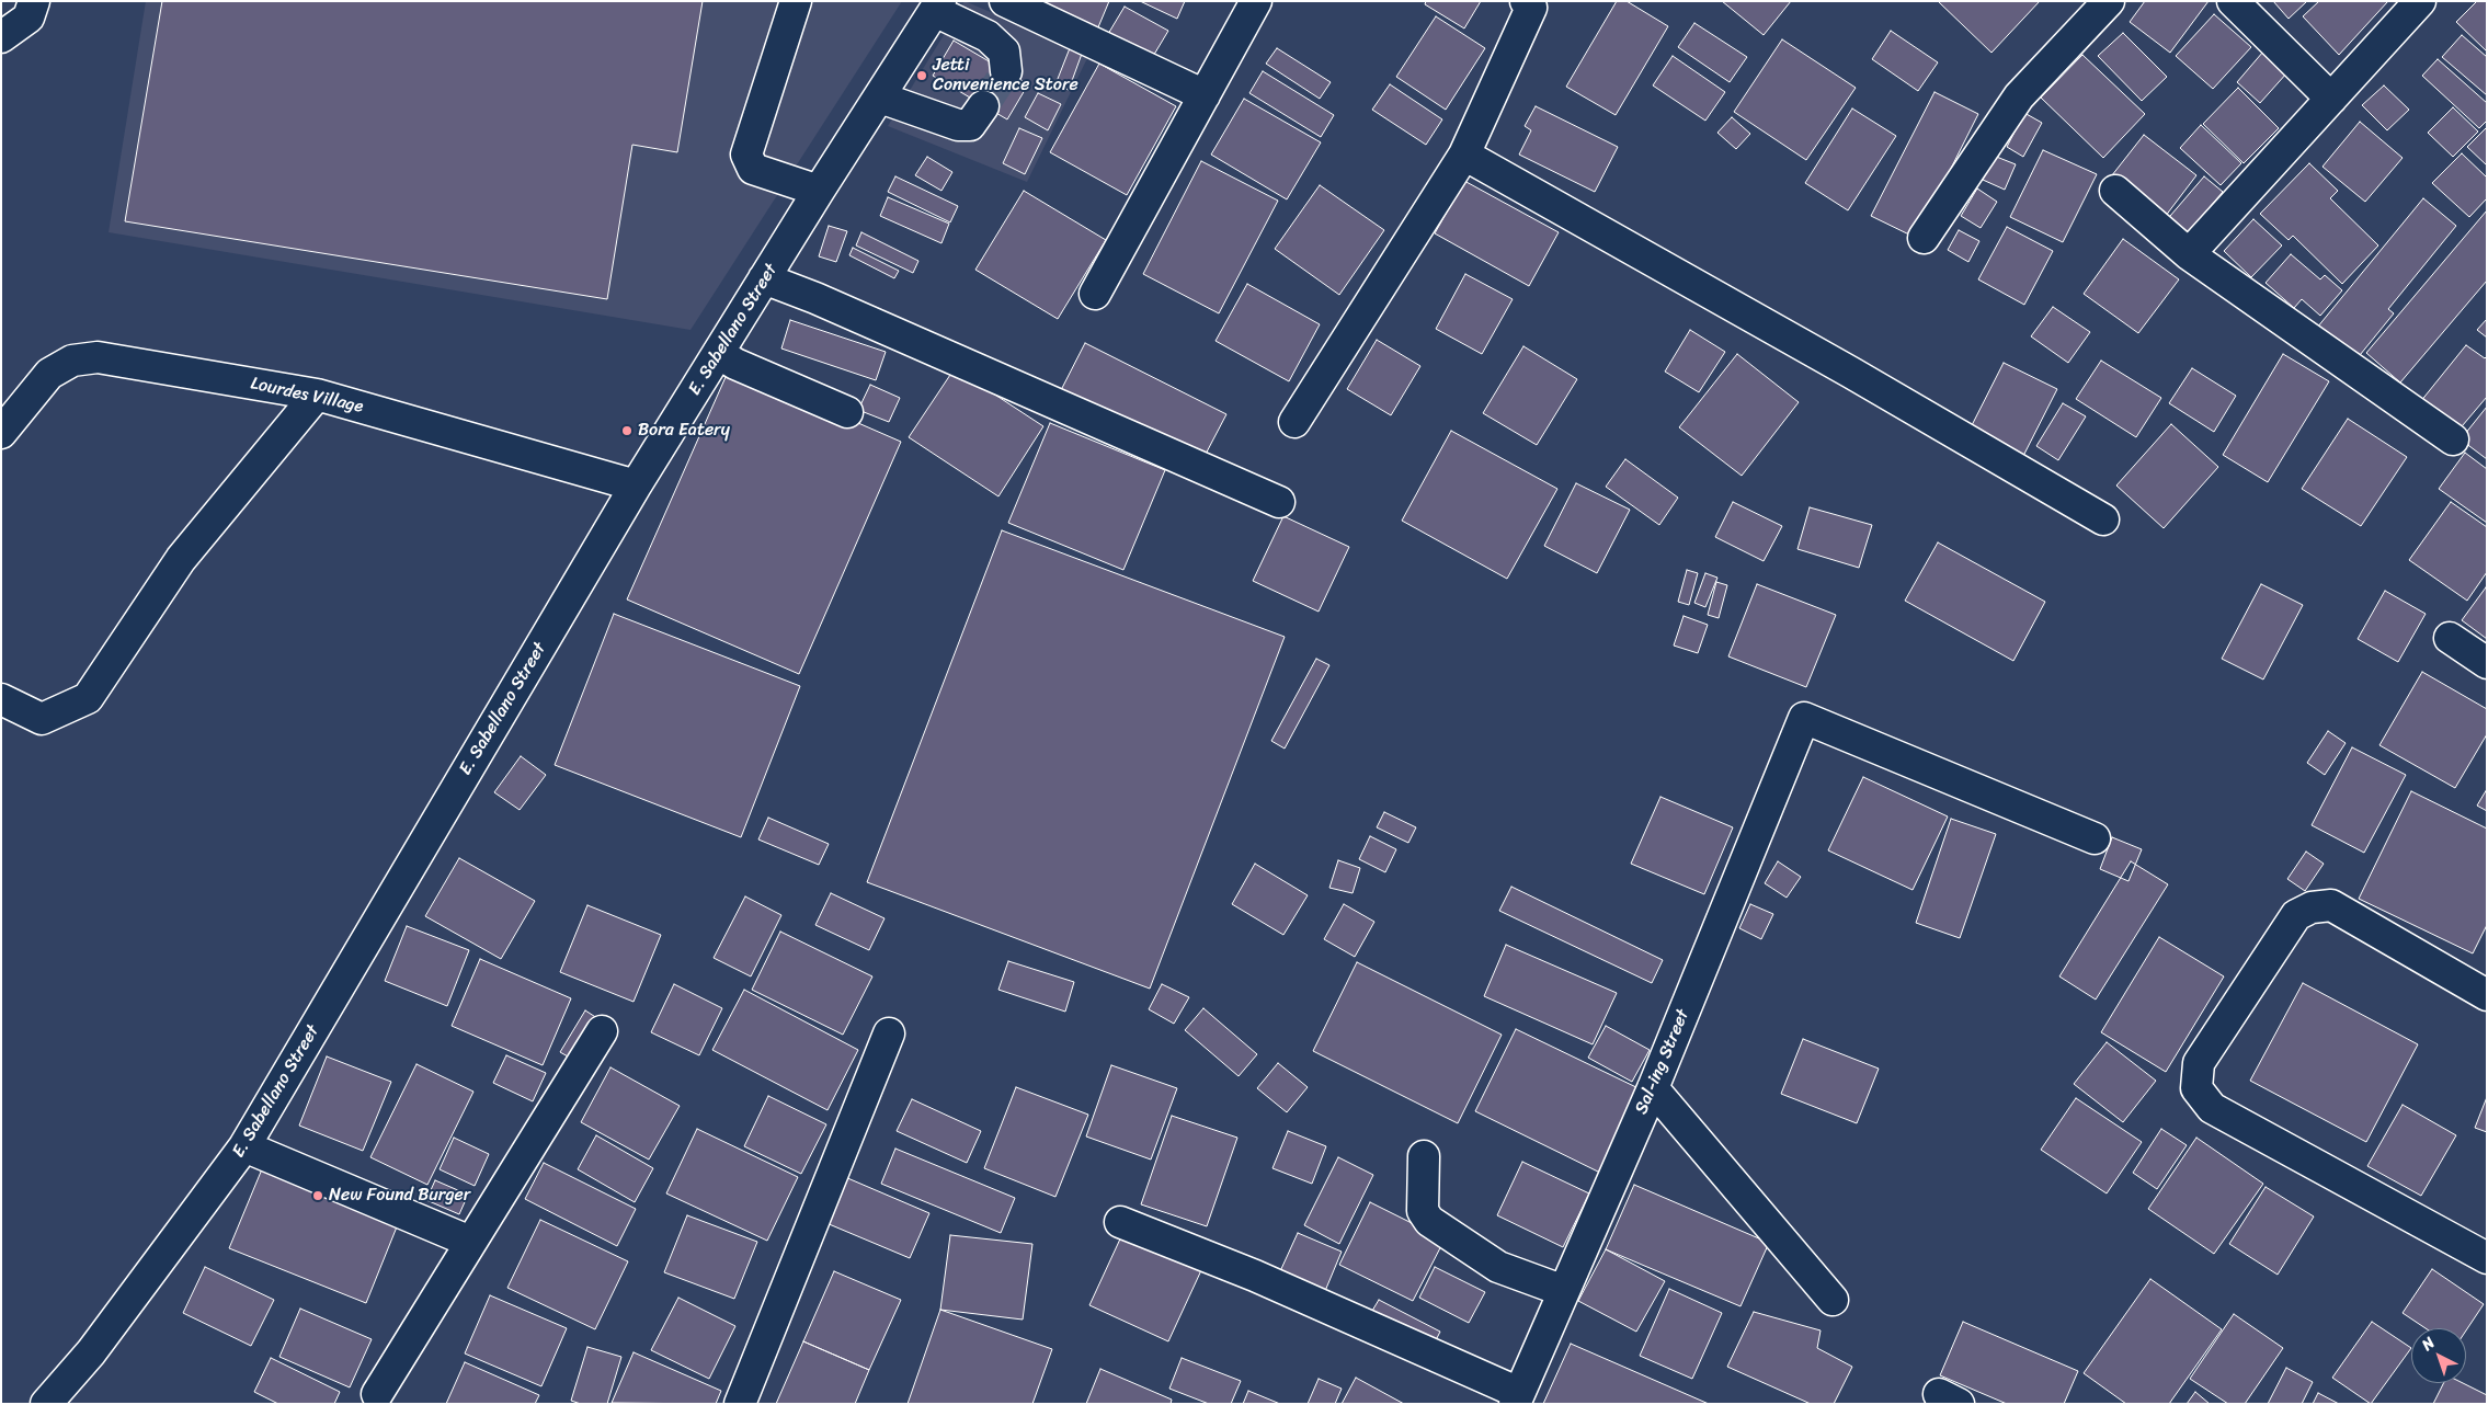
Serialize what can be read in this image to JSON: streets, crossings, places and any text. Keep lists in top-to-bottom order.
{
  "streets": {
    "street": ["E. Sabellano Street", "Lourdes Village", "Sal-ing Street"]
  },
  "crossings": [
    ["E. Sabellano Street", "Lourdes Village"]
  ],
  "places": ["Jetti Convenience Store", "Bora Eatery", "New Found Burger"],
  "north": "top left"
}
